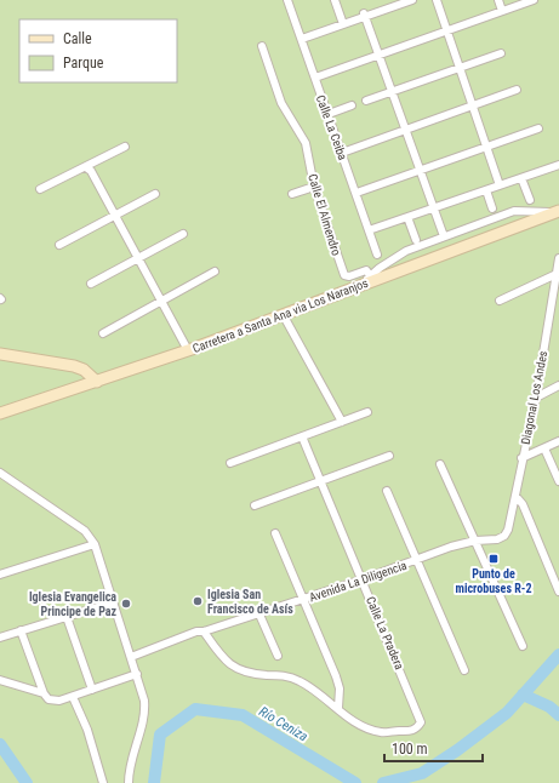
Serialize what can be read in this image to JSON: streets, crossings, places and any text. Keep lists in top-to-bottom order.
{
  "streets": {
    "main road": ["Carretera a Santa Ana via Los Naranjos"],
    "street": [
      "Calle La Ceiba",
      "Calle El Almendro",
      "Diagonal Los Andes",
      "Avenida La Diligencia",
      "Calle La Pradera"
    ]
  },
  "crossings": [
    ["Diagonal Los Andes", "Avenida La Diligencia"],
    ["Avenida La Diligencia", "Calle La Pradera"]
  ],
  "water": ["Río Ceniza"],
  "places": {
    "transit": ["Punto de microbuses R-2"],
    "other": ["Iglesia San Francisco de Asís", "Iglesia Evangelica Principe de Paz"]
  },
  "legend": ["Calle", "Parque"],
  "scale_bar": "100 m"
}
